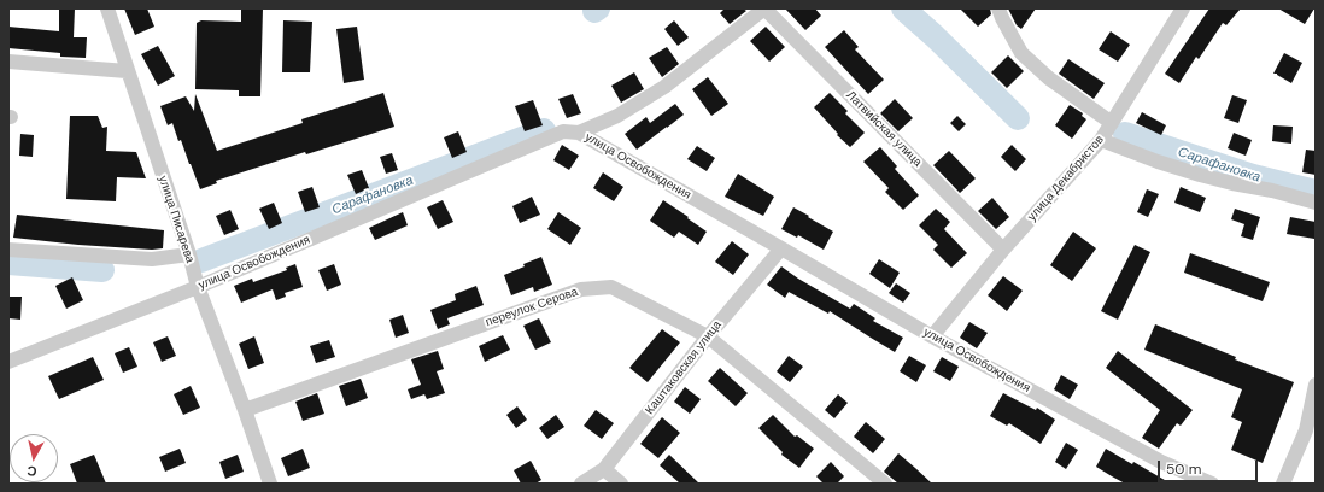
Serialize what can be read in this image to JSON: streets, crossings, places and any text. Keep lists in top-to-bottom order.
{
  "streets": {
    "street": [
      "Латвийская улица",
      "улица Освобождения",
      "улица Декабристов",
      "улица Писарева",
      "переулок Серова",
      "Каштаковская улица"
    ]
  },
  "crossings": [
    ["Латвийская улица", "улица Декабристов"],
    ["улица Освобождения", "улица Декабристов"],
    ["улица Освобождения", "улица Писарева"],
    ["улица Освобождения", "Каштаковская улица"],
    ["улица Писарева", "переулок Серова"],
    ["переулок Серова", "Каштаковская улица"]
  ],
  "water": ["Сарафановка"],
  "scale_bar": "50 m",
  "north": "bottom"
}
